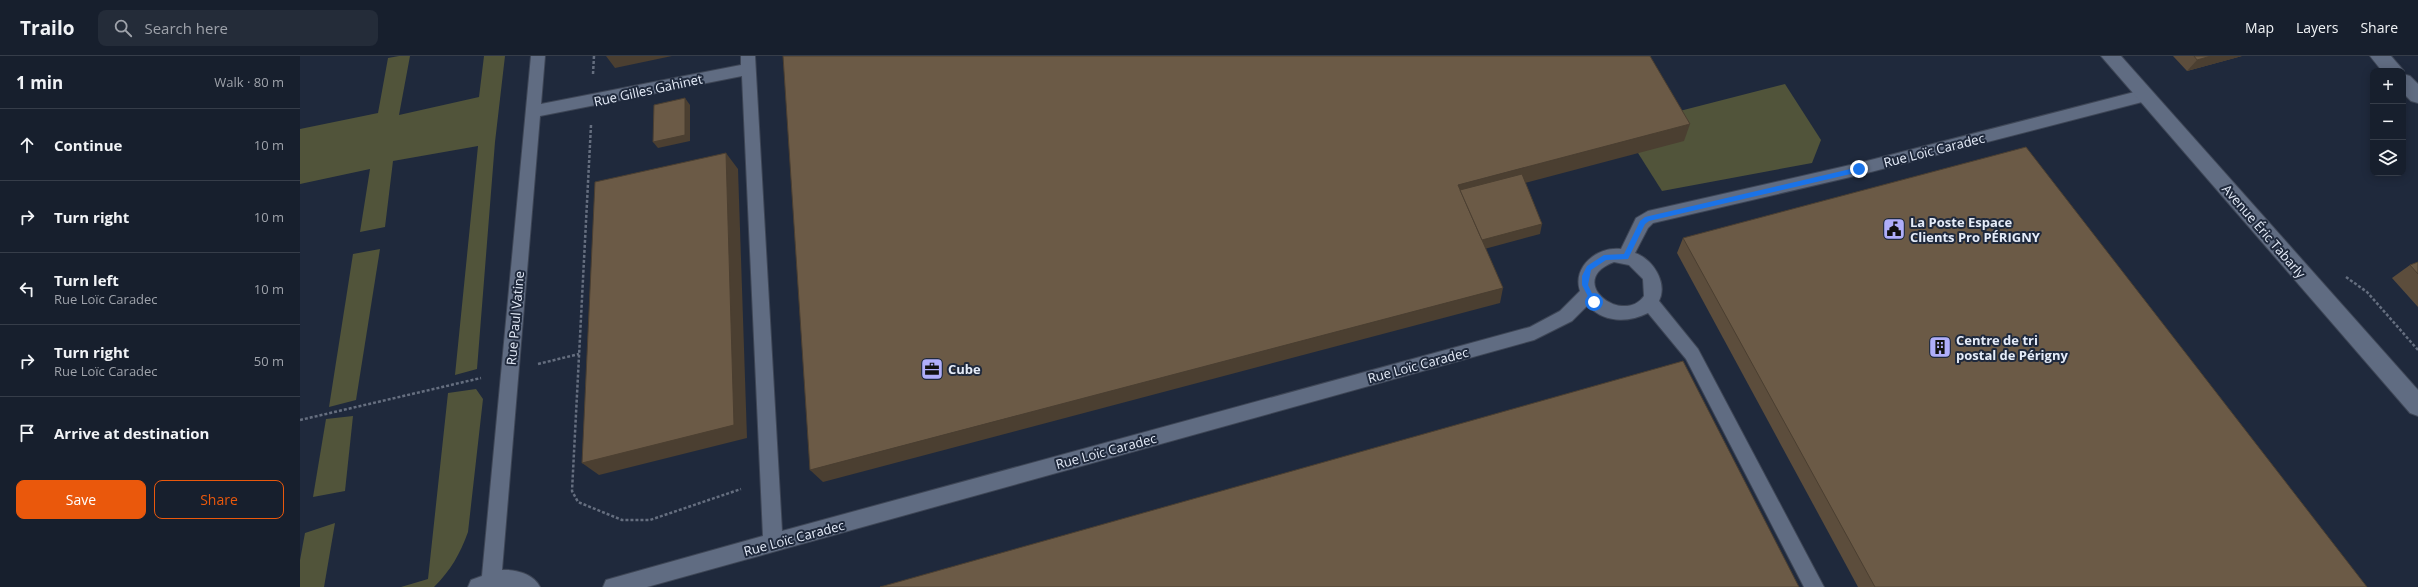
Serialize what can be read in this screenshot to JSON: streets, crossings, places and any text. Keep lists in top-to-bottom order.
{
  "streets": {
    "street": ["Avenue Éric Tabarly"],
    "lane": ["Rue Gilles Gahinet", "Rue Loïc Caradec", "Rue Paul Vatine"]
  },
  "crossings": [
    ["Rue Gilles Gahinet", "Rue Paul Vatine"],
    ["Rue Loïc Caradec", "Avenue Éric Tabarly"]
  ],
  "places": {
    "public building": ["La Poste Espace Clients Pro PÉRIGNY"],
    "building": ["Centre de tri postal de Périgny"],
    "office": ["Cube"]
  },
  "page": {
    "header": "Trailo",
    "search": "Search here",
    "nav": ["Map", "Layers", "Share"],
    "heading": ["1 min", "Walk · 80 m"],
    "map_buttons": ["+", "−"],
    "list": [
      ["Continue", "10 m"],
      ["Turn right", "10 m"],
      ["Turn left", "Rue Loïc Caradec", "10 m"],
      ["Turn right", "Rue Loïc Caradec", "50 m"],
      "Arrive at destination"
    ],
    "buttons": ["Save", "Share"]
  }
}
